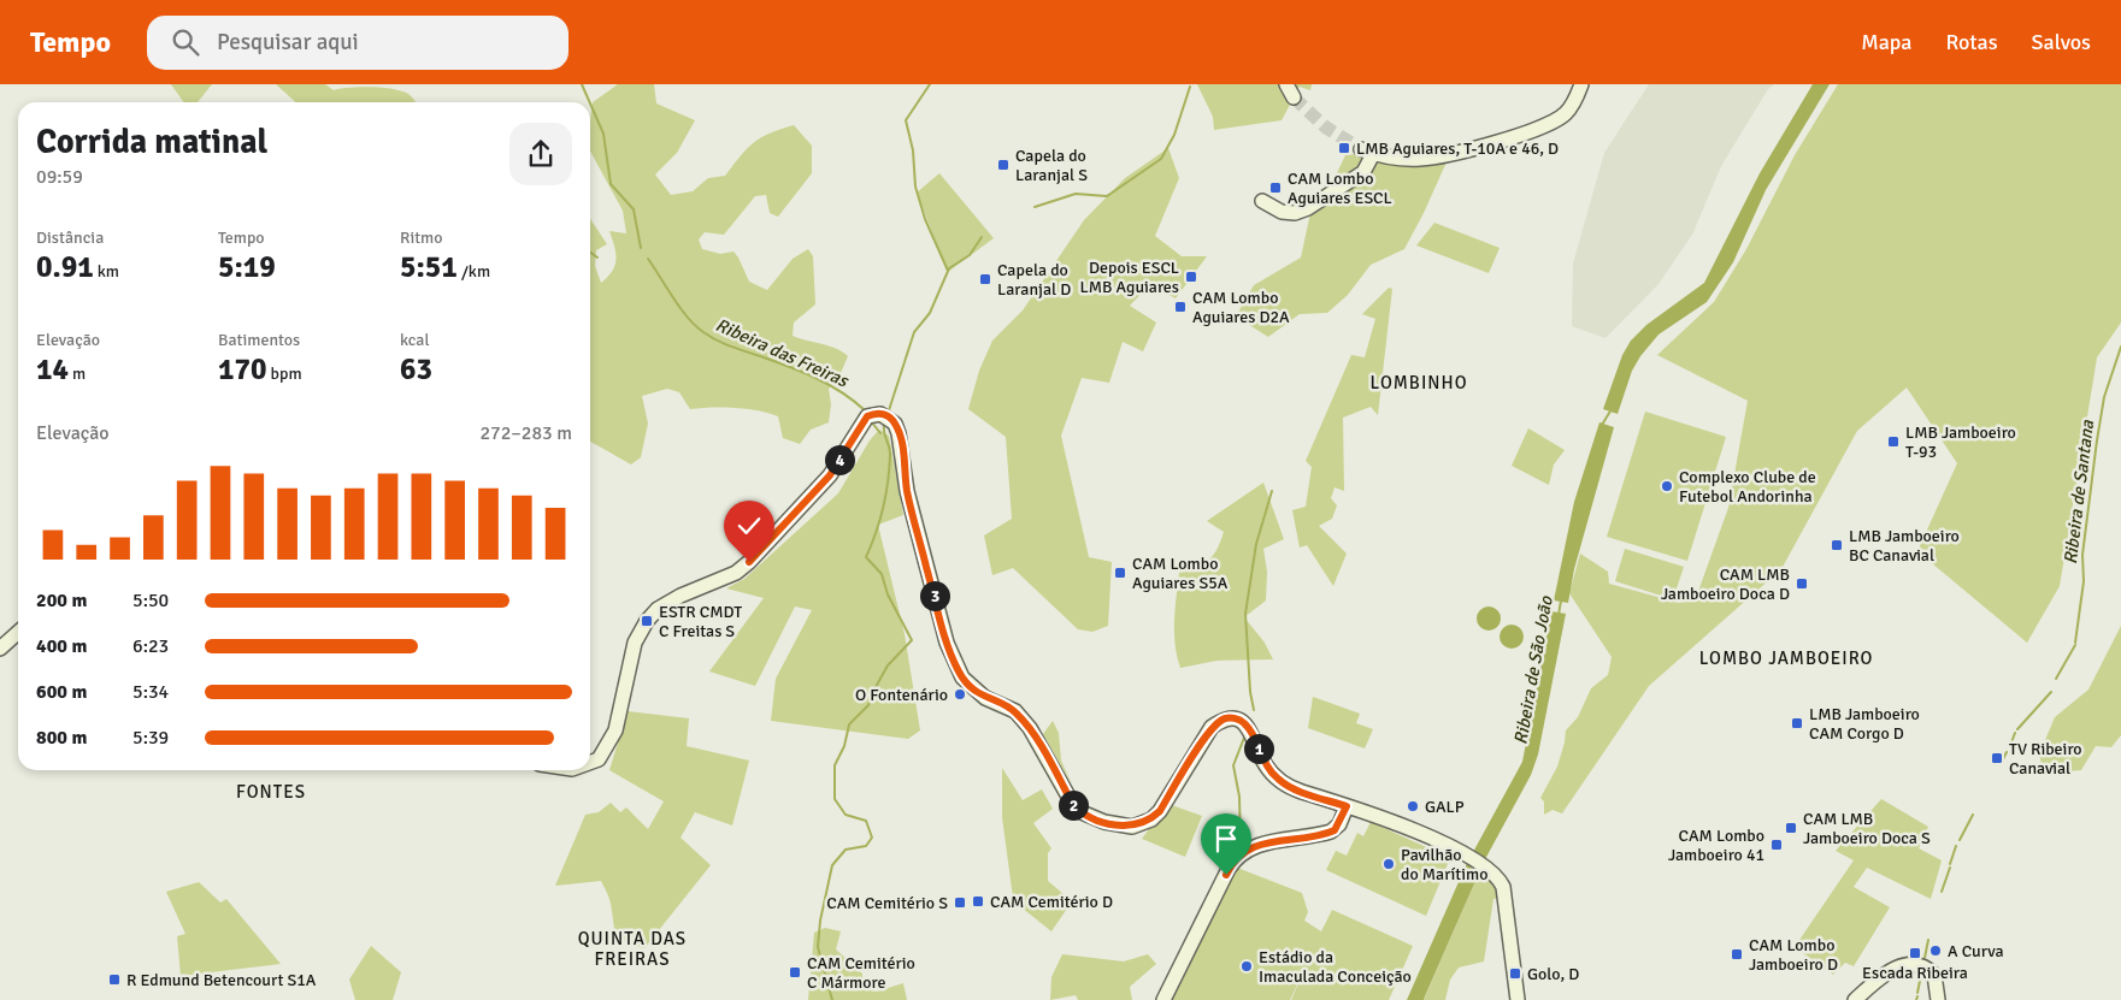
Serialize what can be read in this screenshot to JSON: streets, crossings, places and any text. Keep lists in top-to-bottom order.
{
  "districts": [
    "LOMBINHO",
    "LOMBO JAMBOEIRO",
    "FONTES",
    "QUINTA DAS FREIRAS"
  ],
  "water": ["Ribeira das Freiras", "Ribeira de Santana", "Ribeira de São João"],
  "places": {
    "transit": [
      "LMB Aguiares, T-10A e 46, D",
      "Capela do Laranjal S",
      "CAM Lombo Aguiares ESCL",
      "Depois ESCL LMB Aguiares",
      "Capela do Laranjal D",
      "CAM Lombo Aguiares D2A",
      "LMB Jamboeiro T-93",
      "LMB Jamboeiro BC Canavial",
      "CAM Lombo Aguiares S5A",
      "CAM LMB Jamboeiro Doca D",
      "ESTR CMDT C Freitas S",
      "LMB Jamboeiro CAM Corgo D",
      "TV Ribeiro Canavial",
      "CAM LMB Jamboeiro Doca S",
      "CAM Lombo Jamboeiro 41",
      "CAM Cemitério D",
      "CAM Cemitério S",
      "Escada Ribeira",
      "CAM Lombo Jamboeiro D",
      "CAM Cemitério C Mármore",
      "Golo, D",
      "R Edmund Betencourt S1A"
    ],
    "other": [
      "Complexo Clube de Futebol Andorinha",
      "O Fontenário",
      "GALP",
      "Pavilhão do Marítimo",
      "A Curva",
      "Estádio da Imaculada Conceição"
    ]
  },
  "page": {
    "header": "Tempo",
    "search": "Pesquisar aqui",
    "nav": ["Mapa", "Rotas", "Salvos"],
    "heading": ["Corrida matinal", "09:59"],
    "stats": [
      ["Distância", "0.91 km"],
      ["Tempo", "5:19"],
      ["Ritmo", "5:51 /km"],
      ["Elevação", "14 m"],
      ["Batimentos", "170 bpm"],
      ["kcal", "63"]
    ],
    "chart": ["Elevação", "272–283 m"],
    "pins": [
      "4",
      "3",
      "1",
      "2"
    ],
    "list": [
      {
        "name": "200 m",
        "note": "5:50"
      },
      {
        "name": "400 m",
        "note": "6:23"
      },
      {
        "name": "600 m",
        "note": "5:34"
      },
      {
        "name": "800 m",
        "note": "5:39"
      }
    ]
  }
}
